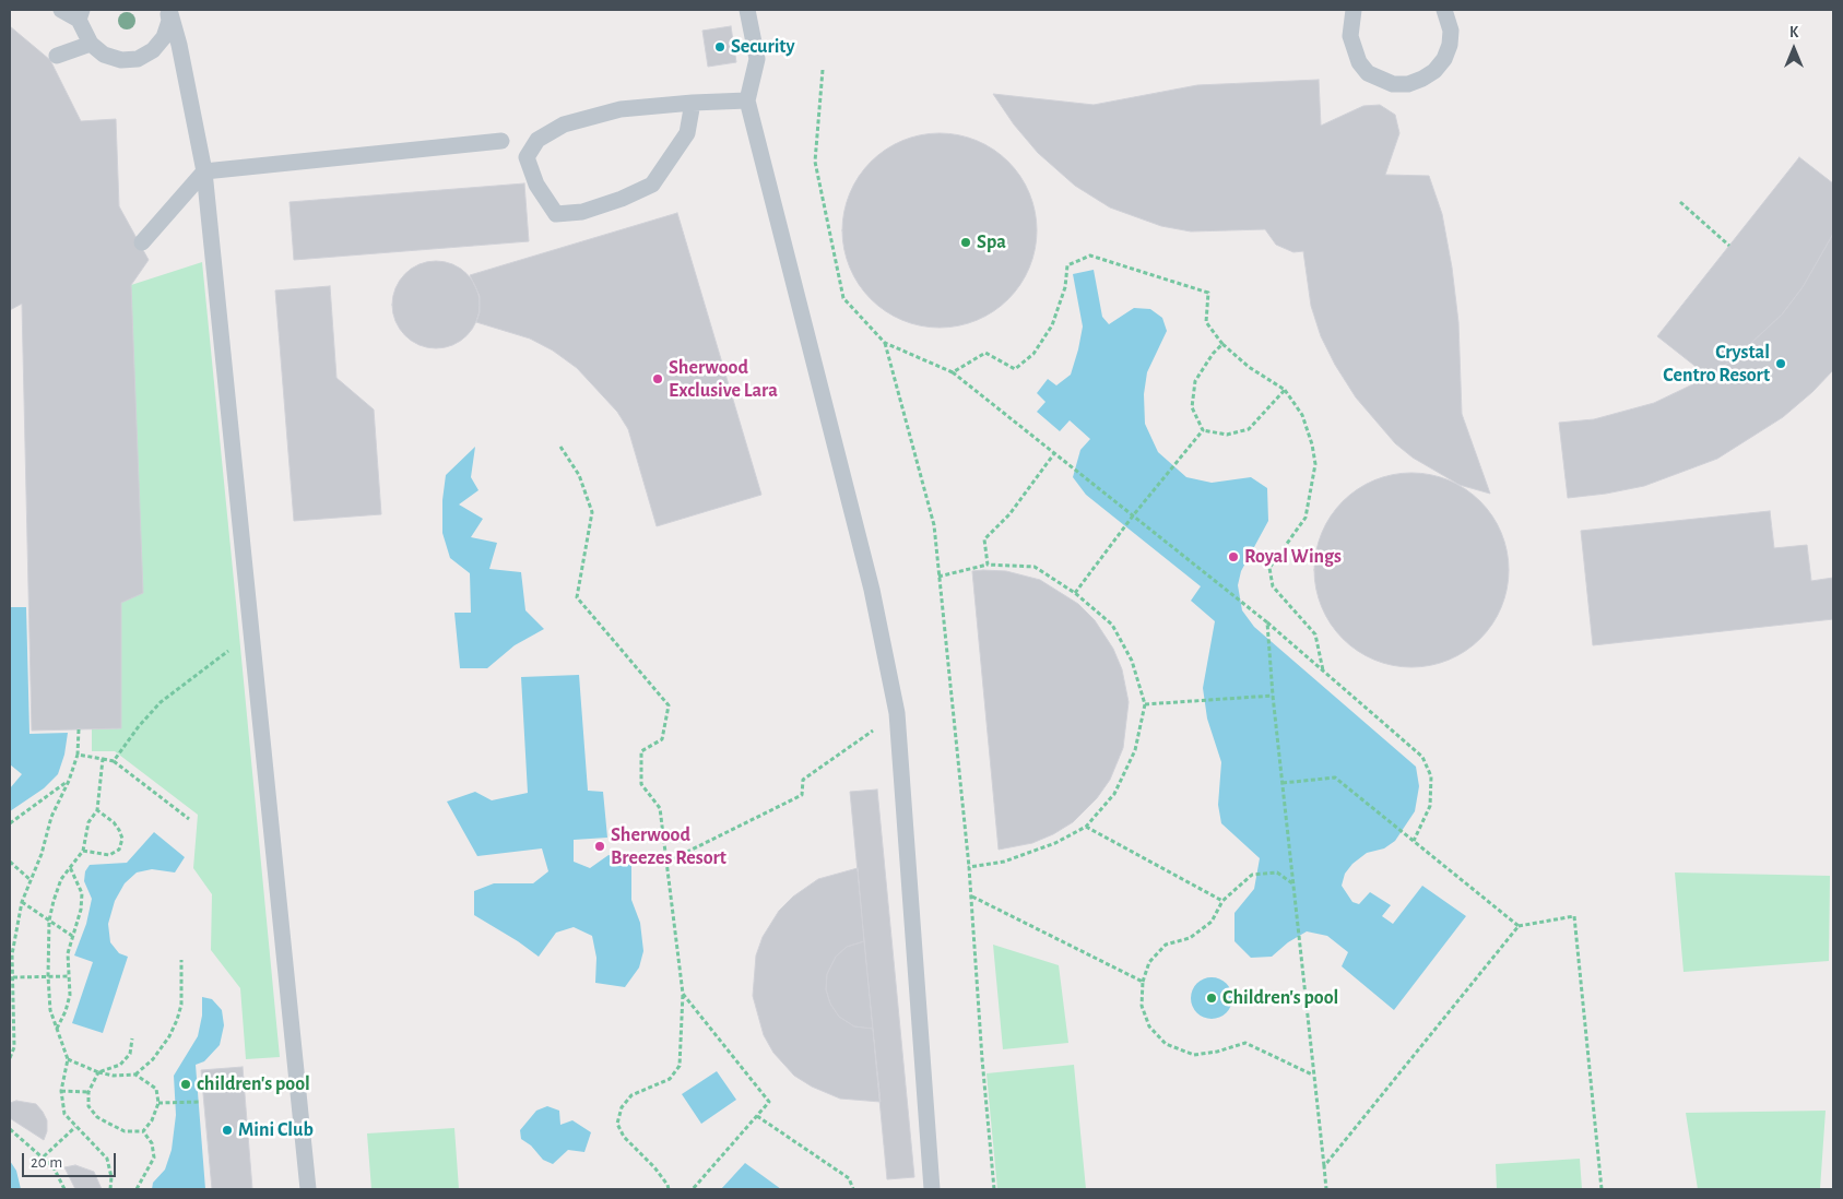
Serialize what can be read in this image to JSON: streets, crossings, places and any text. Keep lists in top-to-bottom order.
{
  "places": [
    "Security",
    "Spa",
    "Crystal Centro Resort",
    "Sherwood Exclusive Lara",
    "Royal Wings",
    "Sherwood Breezes Resort",
    "Children's pool",
    "children's pool",
    "Mini Club"
  ],
  "scale_bar": "20 m",
  "north": "top"
}
